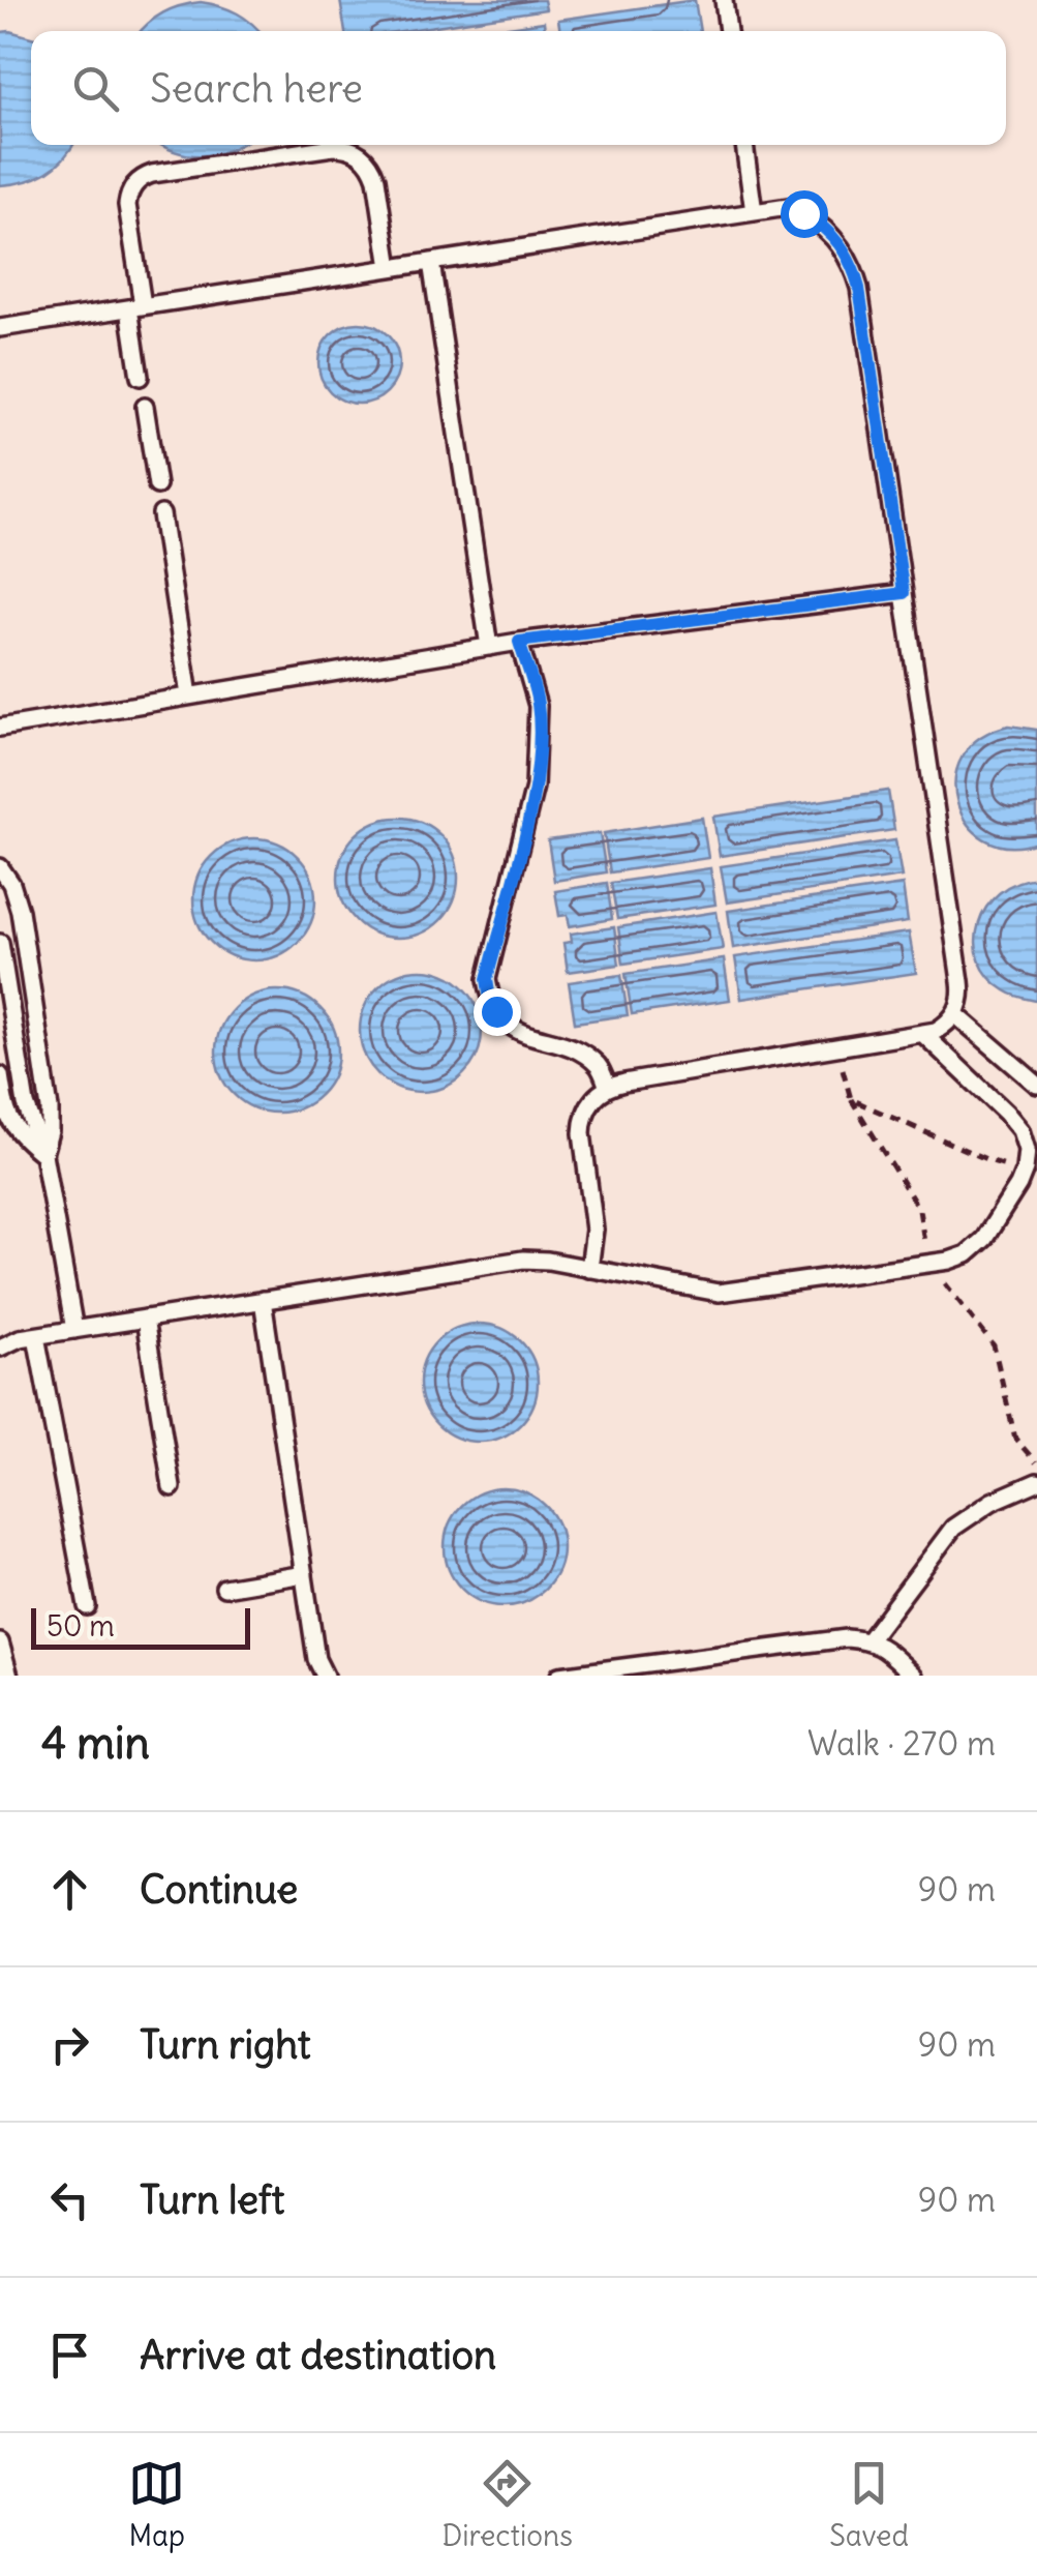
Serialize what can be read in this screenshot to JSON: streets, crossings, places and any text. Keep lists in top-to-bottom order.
{
  "scale_bar": "50 m",
  "page": {
    "search": "Search here",
    "scale": "50 m",
    "heading": ["4 min", "Walk · 270 m"],
    "list": [
      ["Continue", "90 m"],
      ["Turn right", "90 m"],
      ["Turn left", "90 m"],
      "Arrive at destination"
    ],
    "nav": ["Map", "Directions", "Saved"]
  }
}
